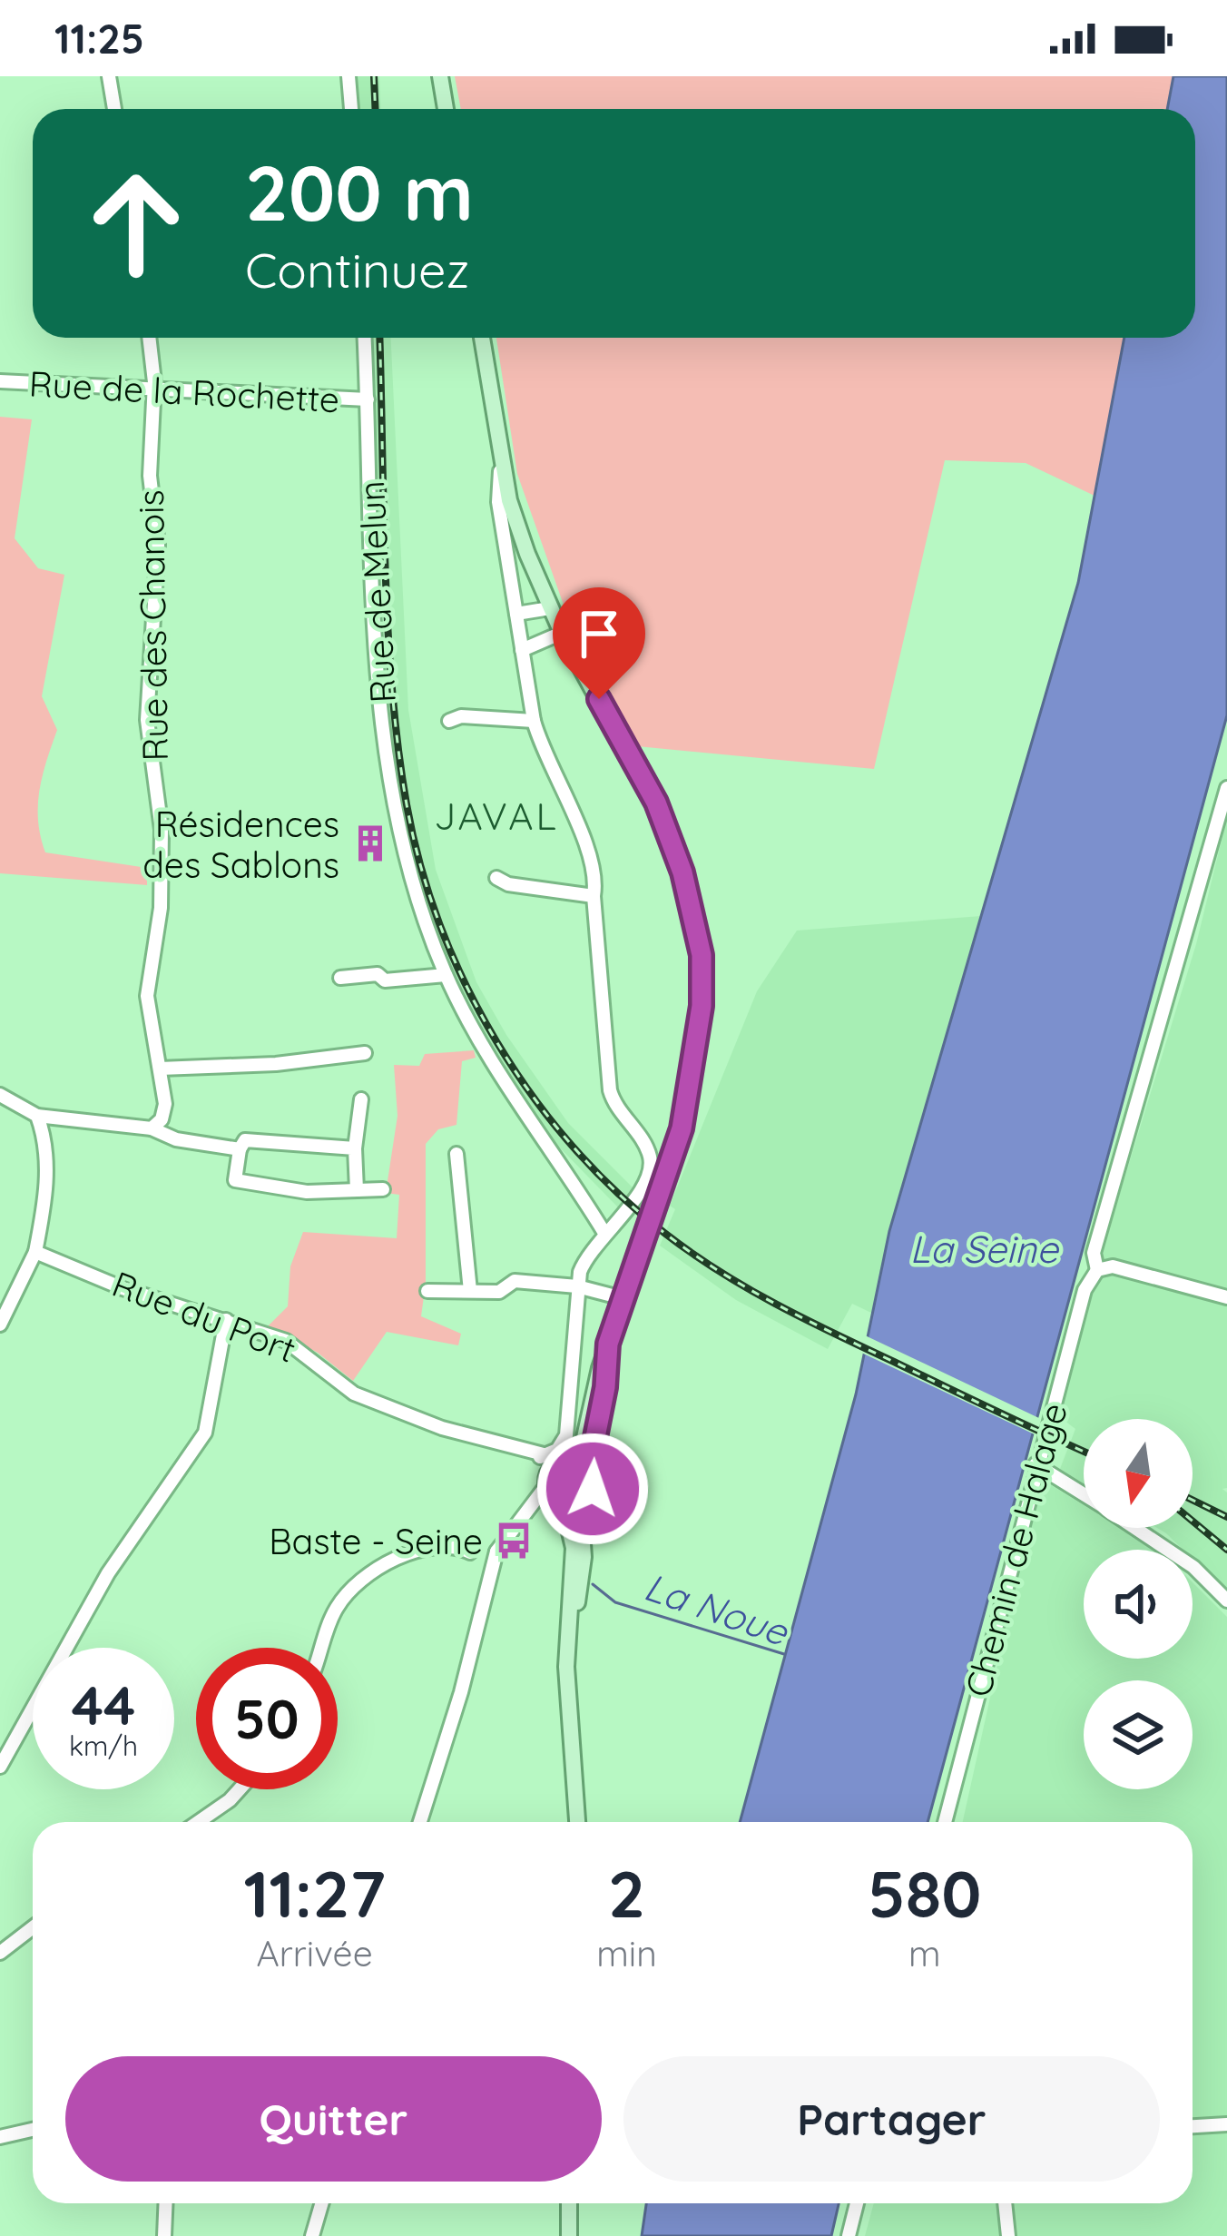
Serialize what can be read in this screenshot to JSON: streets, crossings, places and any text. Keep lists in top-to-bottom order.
{
  "streets": {
    "street": [
      "Rue de la Rochette",
      "Rue de Melun",
      "Rue des Chanois",
      "Rue du Port",
      "Chemin de Halage"
    ]
  },
  "crossings": [
    ["Rue de la Rochette", "Rue de Melun"],
    ["Rue de la Rochette", "Rue des Chanois"]
  ],
  "districts": ["JAVAL"],
  "water": ["La Seine", "La Noue"],
  "places": {
    "building": ["Résidences des Sablons"],
    "bus stop": ["Baste - Seine"]
  },
  "north": "bottom",
  "page": {
    "status": "11:25",
    "turn": ["200 m", "Continuez"],
    "speed": "44 km/h",
    "limit": "50",
    "eta": [
      "11:27",
      "Arrivée",
      "2",
      "min",
      "580",
      "m"
    ],
    "buttons": ["Quitter", "Partager"]
  }
}
